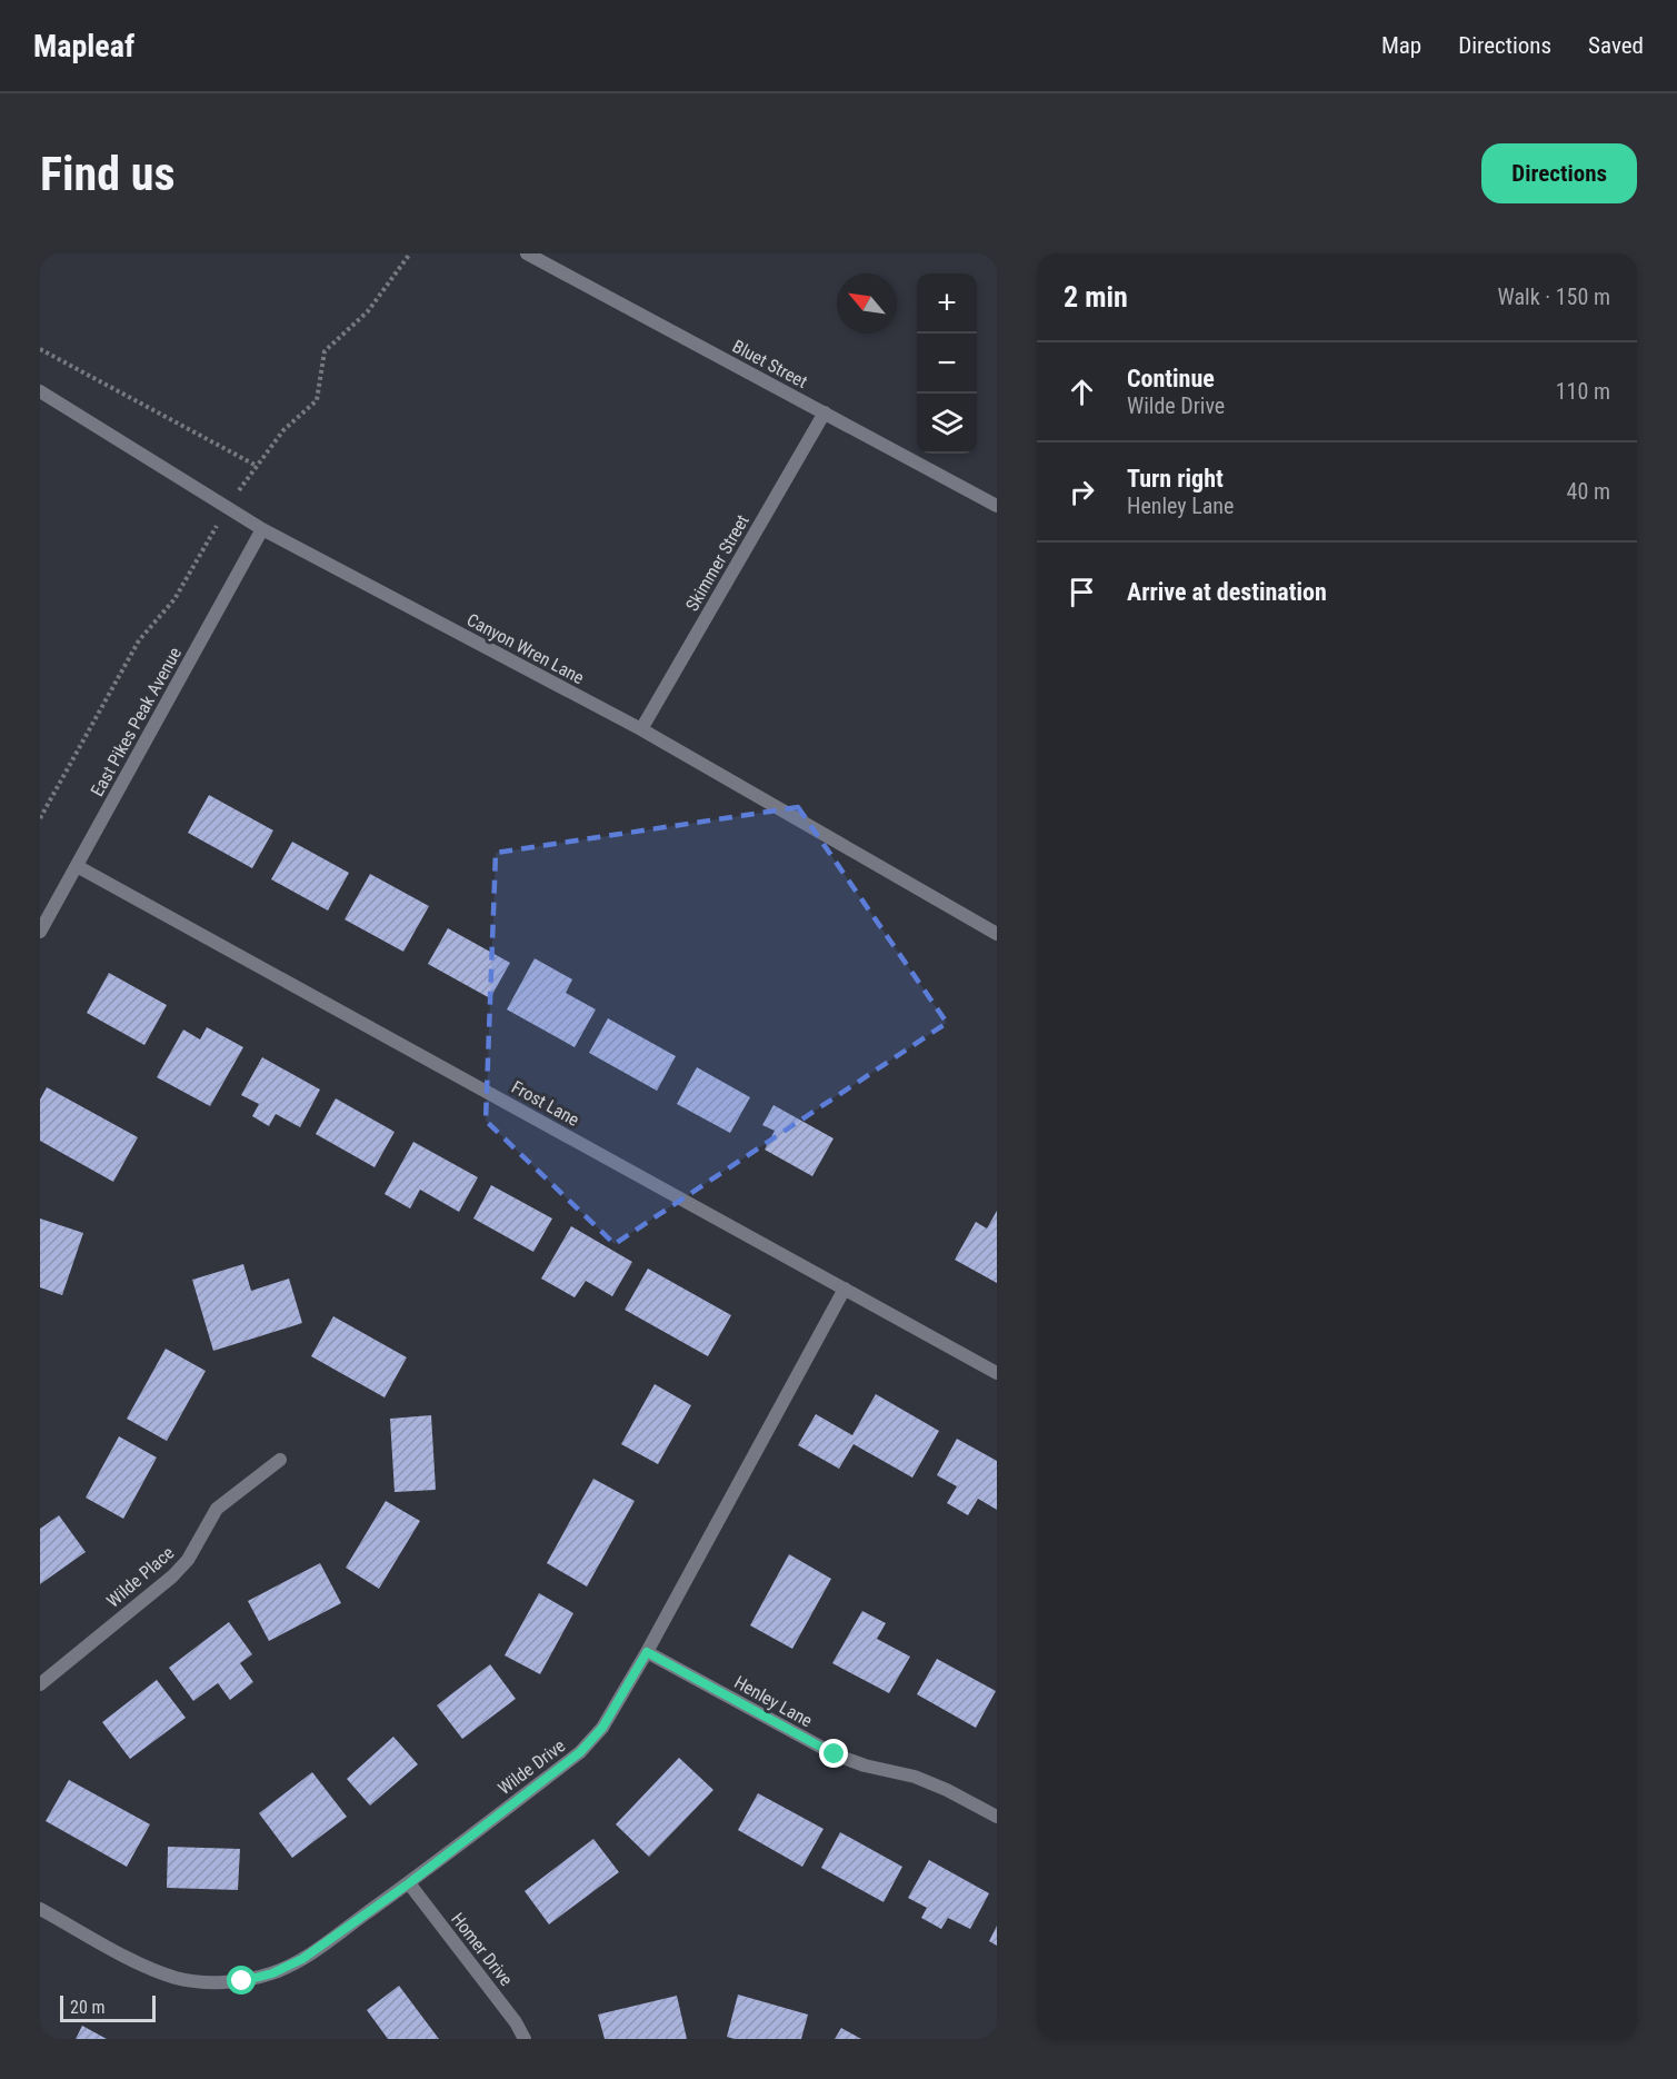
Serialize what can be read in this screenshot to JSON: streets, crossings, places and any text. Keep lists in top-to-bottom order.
{
  "streets": {
    "street": [
      "Bluet Street",
      "Skimmer Street",
      "Canyon Wren Lane",
      "East Pikes Peak Avenue",
      "Frost Lane",
      "Wilde Place",
      "Henley Lane",
      "Wilde Drive",
      "Homer Drive"
    ]
  },
  "crossings": [
    ["Bluet Street", "Skimmer Street"],
    ["Skimmer Street", "Canyon Wren Lane"],
    ["Canyon Wren Lane", "East Pikes Peak Avenue"],
    ["East Pikes Peak Avenue", "Frost Lane"],
    ["Frost Lane", "Wilde Drive"],
    ["Henley Lane", "Wilde Drive"],
    ["Wilde Drive", "Homer Drive"]
  ],
  "scale_bar": "20 m",
  "north": "top left",
  "page": {
    "header": "Mapleaf",
    "nav": ["Map", "Directions", "Saved"],
    "buttons": "Directions",
    "title": "Find us",
    "heading": ["2 min", "Walk · 150 m"],
    "map_buttons": ["+", "−"],
    "list": [
      ["Continue", "Wilde Drive", "110 m"],
      ["Turn right", "Henley Lane", "40 m"],
      "Arrive at destination"
    ],
    "scale": "20 m"
  }
}
